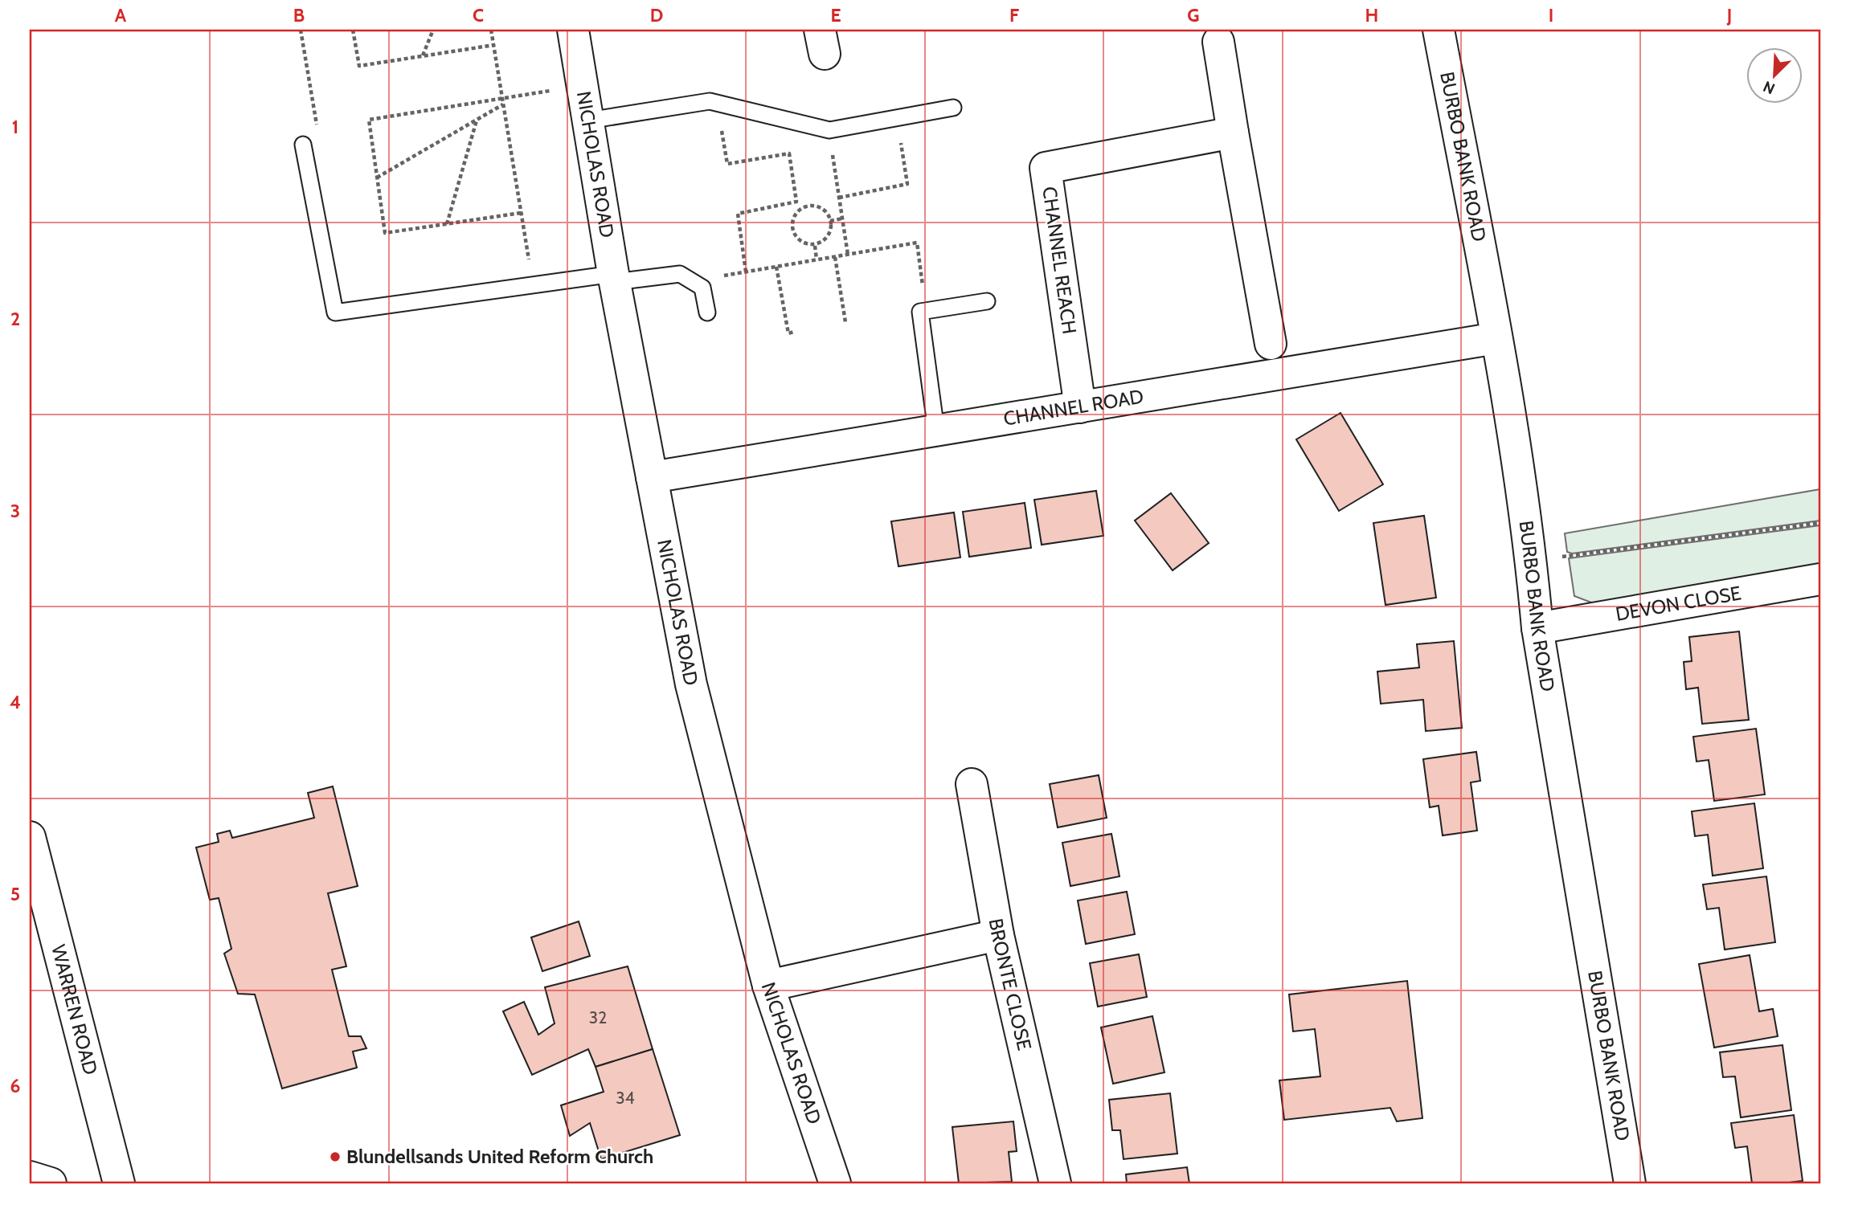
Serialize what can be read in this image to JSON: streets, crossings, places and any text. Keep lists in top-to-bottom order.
{
  "streets": {
    "street": [
      "BURBO BANK ROAD",
      "NICHOLAS ROAD",
      "CHANNEL REACH",
      "CHANNEL ROAD",
      "DEVON CLOSE",
      "BRONTE CLOSE",
      "WARREN ROAD"
    ]
  },
  "crossings": [
    ["BURBO BANK ROAD", "CHANNEL ROAD"],
    ["BURBO BANK ROAD", "DEVON CLOSE"],
    ["NICHOLAS ROAD", "CHANNEL ROAD"],
    ["CHANNEL REACH", "CHANNEL ROAD"]
  ],
  "places": ["Blundellsands United Reform Church"],
  "house_numbers": ["32", "34"],
  "north": "bottom left",
  "grid": {
    "columns": [
      "A",
      "B",
      "C",
      "D",
      "E",
      "F",
      "G",
      "H",
      "I",
      "J"
    ],
    "rows": [
      "1",
      "2",
      "3",
      "4",
      "5",
      "6"
    ]
  }
}
